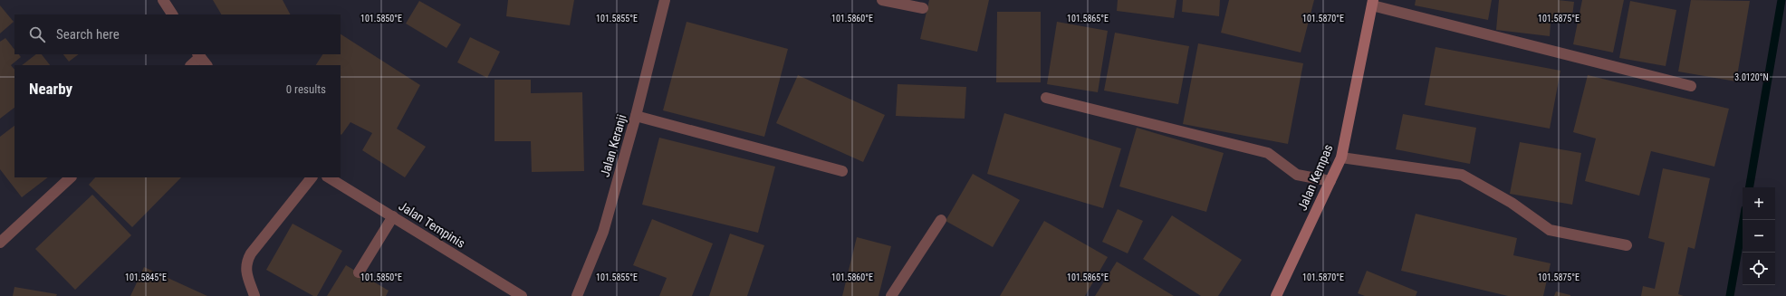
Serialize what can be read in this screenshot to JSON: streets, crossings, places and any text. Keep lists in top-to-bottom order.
{
  "streets": {
    "street": ["Jalan Keranji", "Jalan Kempas", "Jalan Tempinis"]
  },
  "page": {
    "search": "Search here",
    "heading": ["Nearby", "0 results"],
    "map_buttons": ["+", "−"]
  },
  "coordinates": [
    "101.5850°E",
    "101.5855°E",
    "101.5860°E",
    "101.5865°E",
    "101.5870°E",
    "101.5875°E",
    "3.0120°N",
    "101.5845°E"
  ]
}
